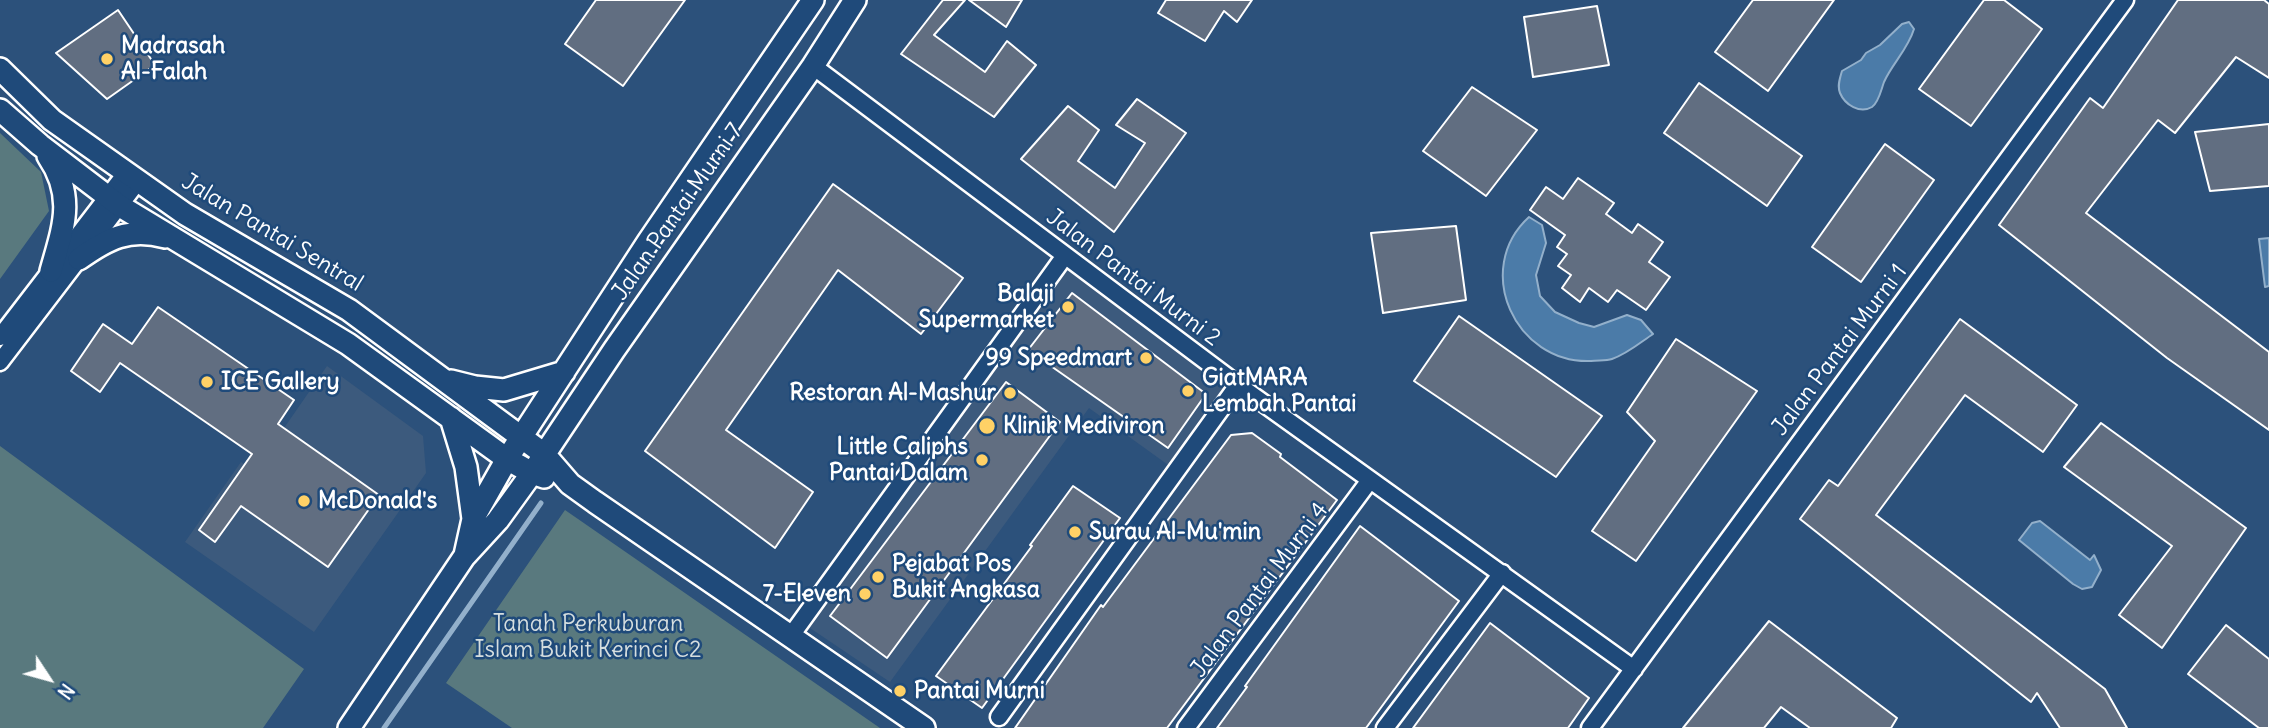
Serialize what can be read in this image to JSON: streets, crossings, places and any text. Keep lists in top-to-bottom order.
{
  "streets": {
    "main road": ["Jalan Pantai Murni 7", "Jalan Pantai Sentral"],
    "street": ["Jalan Pantai Murni 2", "Jalan Pantai Murni 1", "Jalan Pantai Murni 4"]
  },
  "crossings": [
    ["Jalan Pantai Murni 7", "Jalan Pantai Sentral"],
    ["Jalan Pantai Murni 7", "Jalan Pantai Murni 2"],
    ["Jalan Pantai Murni 2", "Jalan Pantai Murni 1"],
    ["Jalan Pantai Murni 2", "Jalan Pantai Murni 4"]
  ],
  "parks": ["Tanah Perkuburan Islam Bukit Kerinci C2"],
  "places": [
    "Madrasah Al-Falah",
    "Balaji Supermarket",
    "99 Speedmart",
    "ICE Gallery",
    "GiatMARA Lembah Pantai",
    "Restoran Al-Mashur",
    "Klinik Mediviron",
    "Little Caliphs Pantai Dalam",
    "McDonald's",
    "Surau Al-Mu'min",
    "Pejabat Pos Bukit Angkasa",
    "7-Eleven",
    "Pantai Murni"
  ],
  "north": "bottom right"
}
